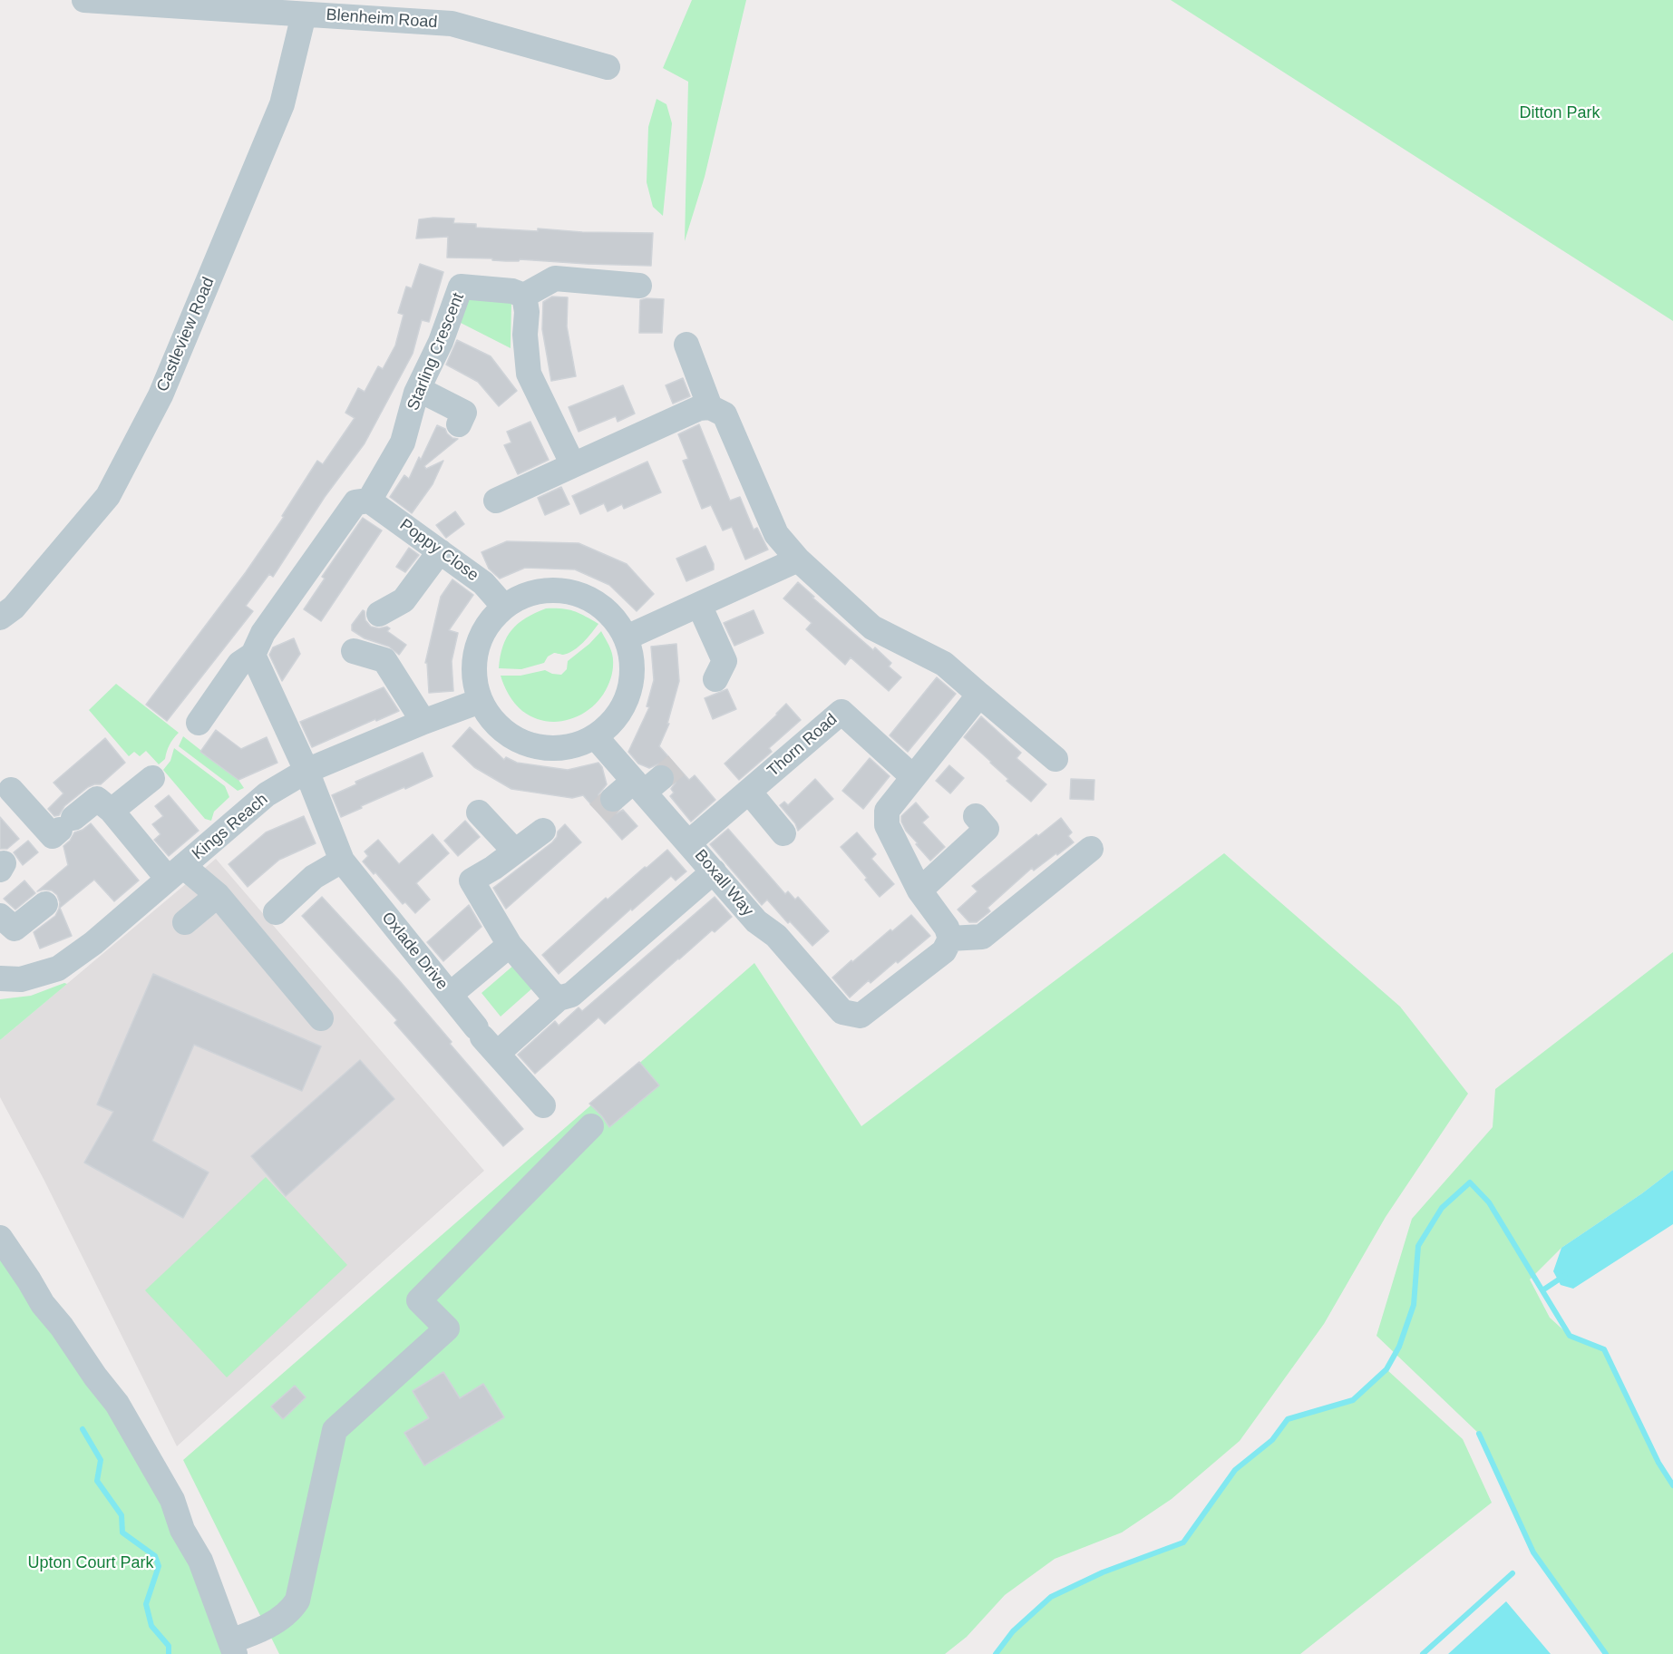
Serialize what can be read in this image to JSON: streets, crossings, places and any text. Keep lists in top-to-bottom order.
{
  "streets": {
    "street": [
      "Blenheim Road",
      "Castleview Road",
      "Starling Crescent",
      "Poppy Close",
      "Thorn Road",
      "Kings Reach",
      "Boxall Way",
      "Oxlade Drive"
    ]
  },
  "crossings": [
    ["Blenheim Road", "Castleview Road"],
    ["Starling Crescent", "Poppy Close"],
    ["Poppy Close", "Kings Reach"],
    ["Poppy Close", "Boxall Way"],
    ["Thorn Road", "Boxall Way"],
    ["Kings Reach", "Boxall Way"],
    ["Kings Reach", "Oxlade Drive"]
  ],
  "parks": ["Ditton Park", "Upton Court Park"]
}
